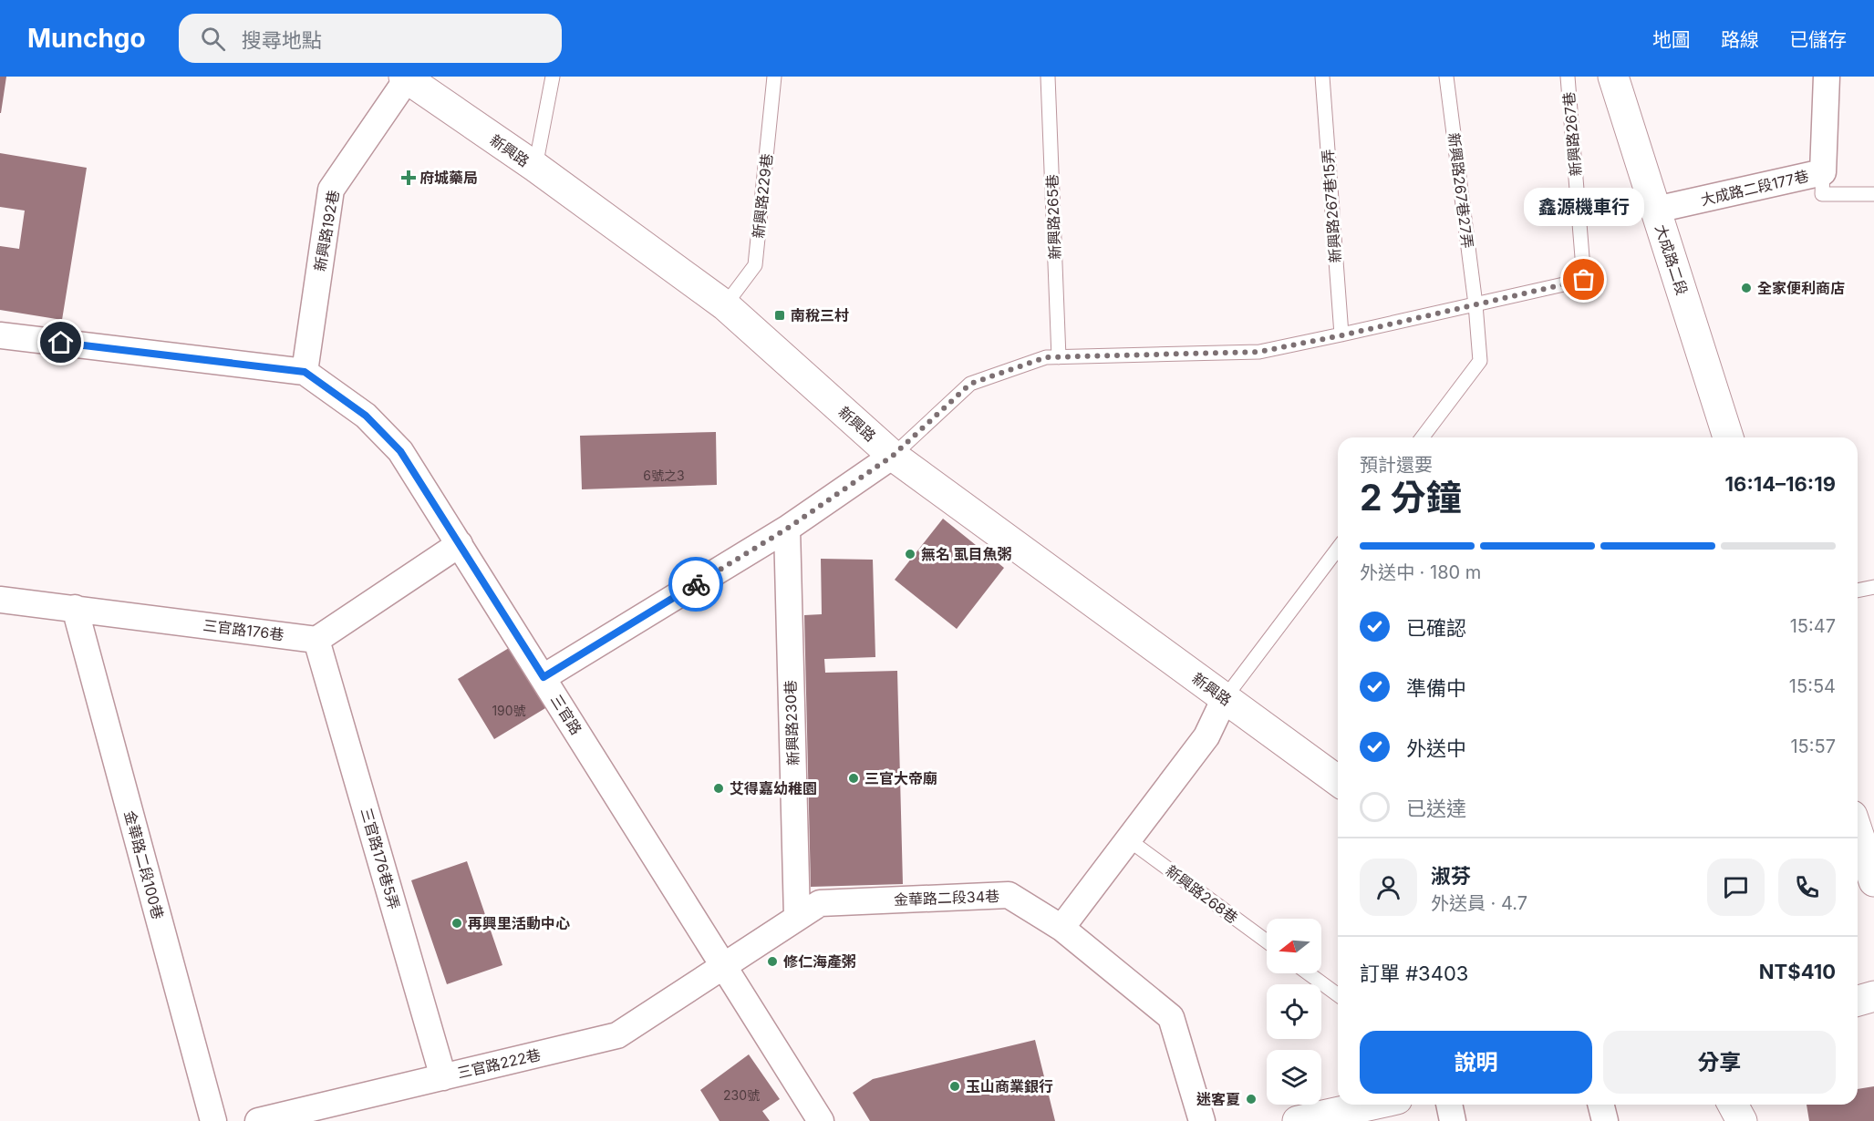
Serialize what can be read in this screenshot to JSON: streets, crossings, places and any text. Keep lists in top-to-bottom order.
{
  "streets": {
    "street": [
      "新興路",
      "大成路二段177巷",
      "新興路192巷",
      "大成路二段",
      "三官路176巷",
      "三官路",
      "新興路230巷",
      "三官路176巷5弄",
      "金華路二段100巷",
      "金華路二段34巷",
      "三官路222巷"
    ],
    "lane": [
      "新興路267巷",
      "新興路267巷27弄",
      "新興路229巷",
      "新興路267巷15弄",
      "新興路265巷",
      "新興路268巷"
    ]
  },
  "crossings": [
    ["新興路267巷", "新興路"],
    ["新興路267巷", "新興路267巷27弄"],
    ["新興路267巷", "新興路267巷15弄"],
    ["新興路267巷", "新興路265巷"],
    ["新興路", "新興路229巷"],
    ["新興路", "新興路192巷"],
    ["大成路二段177巷", "大成路二段"],
    ["新興路192巷", "三官路"],
    ["三官路176巷", "三官路176巷5弄"],
    ["三官路176巷", "金華路二段100巷"],
    ["三官路", "金華路二段34巷"],
    ["三官路", "三官路222巷"],
    ["新興路230巷", "金華路二段34巷"],
    ["三官路176巷5弄", "三官路222巷"],
    ["金華路二段34巷", "三官路222巷"]
  ],
  "places": {
    "health": ["府城藥局"],
    "other": [
      "鑫源機車行",
      "全家便利商店",
      "無名 虱目魚粥",
      "三官大帝廟",
      "艾得嘉幼稚園",
      "再興里活動中心",
      "修仁海產粥",
      "玉山商業銀行",
      "迷客夏"
    ],
    "transit": ["南稅三村"]
  },
  "house_numbers": ["6號之3", "190號", "230號"],
  "north": "left",
  "page": {
    "header": "Munchgo",
    "search": "搜尋地點",
    "nav": ["地圖", "路線", "已儲存"],
    "bubble": "鑫源機車行",
    "heading": ["2 分鐘", "預計還要", "16:14–16:19"],
    "panel": [
      "淑芬",
      "外送員 · 4.7",
      "訂單 #3403",
      "NT$410"
    ],
    "bar": "外送中 · 180 m",
    "list": [
      ["已確認", "15:47"],
      ["準備中", "15:54"],
      ["外送中", "15:57"],
      "已送達"
    ],
    "buttons": ["說明", "分享"]
  }
}
